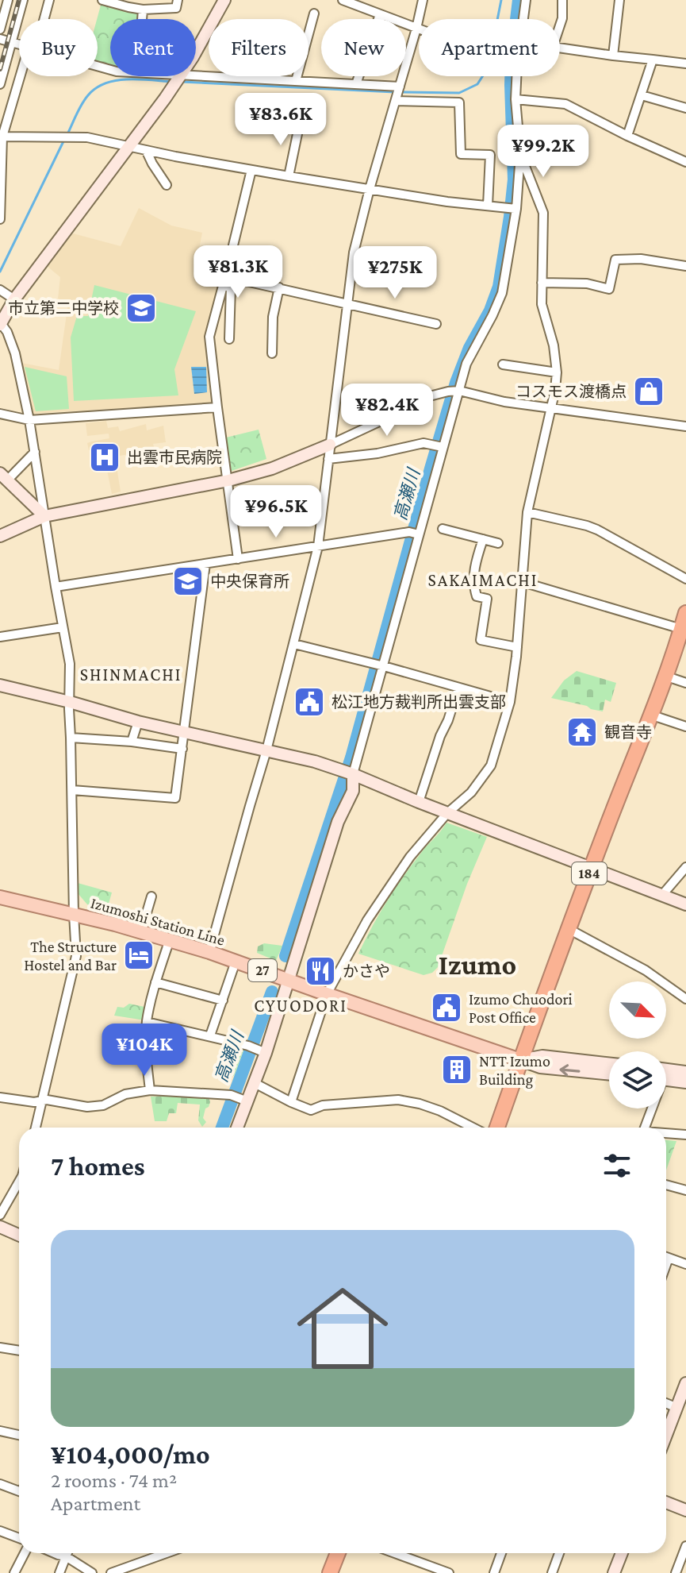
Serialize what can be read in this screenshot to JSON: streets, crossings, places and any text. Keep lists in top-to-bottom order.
{
  "streets": {
    "highway": ["184"],
    "main road": ["Izumoshi Station Line", "27"]
  },
  "crossings": [
    ["184", "Izumoshi Station Line"]
  ],
  "districts": [
    "SAKAIMACHI",
    "SHINMACHI",
    "Izumo",
    "CYUODORI"
  ],
  "water": ["高瀬川"],
  "places": {
    "school or university": ["市立第二中学校", "中央保育所"],
    "shop": ["コスモス渡橋点"],
    "hospital": ["出雲市民病院"],
    "public building": ["松江地方裁判所出雲支部", "Izumo Chuodori Post Office"],
    "temple": ["観音寺"],
    "hotel": ["The Structure Hostel and Bar"],
    "restaurant": ["かさや"],
    "building": ["NTT Izumo Building"]
  },
  "north": "bottom right",
  "page": {
    "chip": [
      "Buy",
      "Rent",
      "Filters",
      "New",
      "Apartment"
    ],
    "price": [
      "¥83.6K",
      "¥99.2K",
      "¥81.3K",
      "¥275K",
      "¥82.4K",
      "¥96.5K",
      "¥104K"
    ],
    "heading": "7 homes",
    "list": [
      {
        "name": "¥104,000/mo",
        "note": "2 rooms · 74 m² · Apartment"
      }
    ]
  }
}
